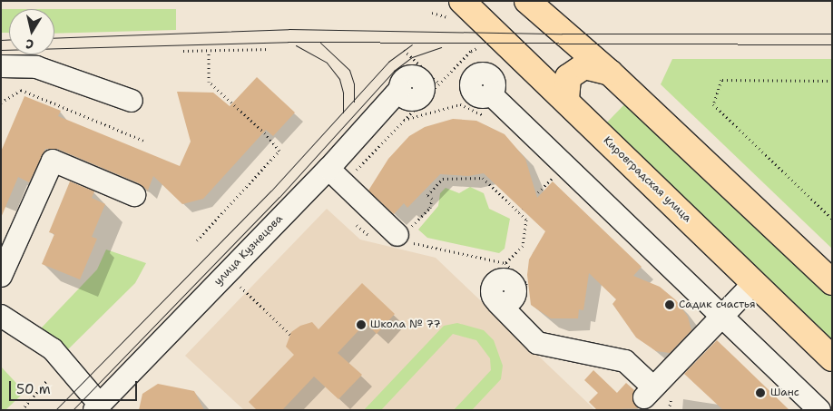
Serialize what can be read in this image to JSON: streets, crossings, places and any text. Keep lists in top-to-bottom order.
{
  "streets": {
    "main road": ["Кировградская улица"],
    "street": ["улица Кузнецова"]
  },
  "places": ["Садик счастья", "Школа № 77", "Шанс"],
  "scale_bar": "50 m",
  "north": "bottom"
}
